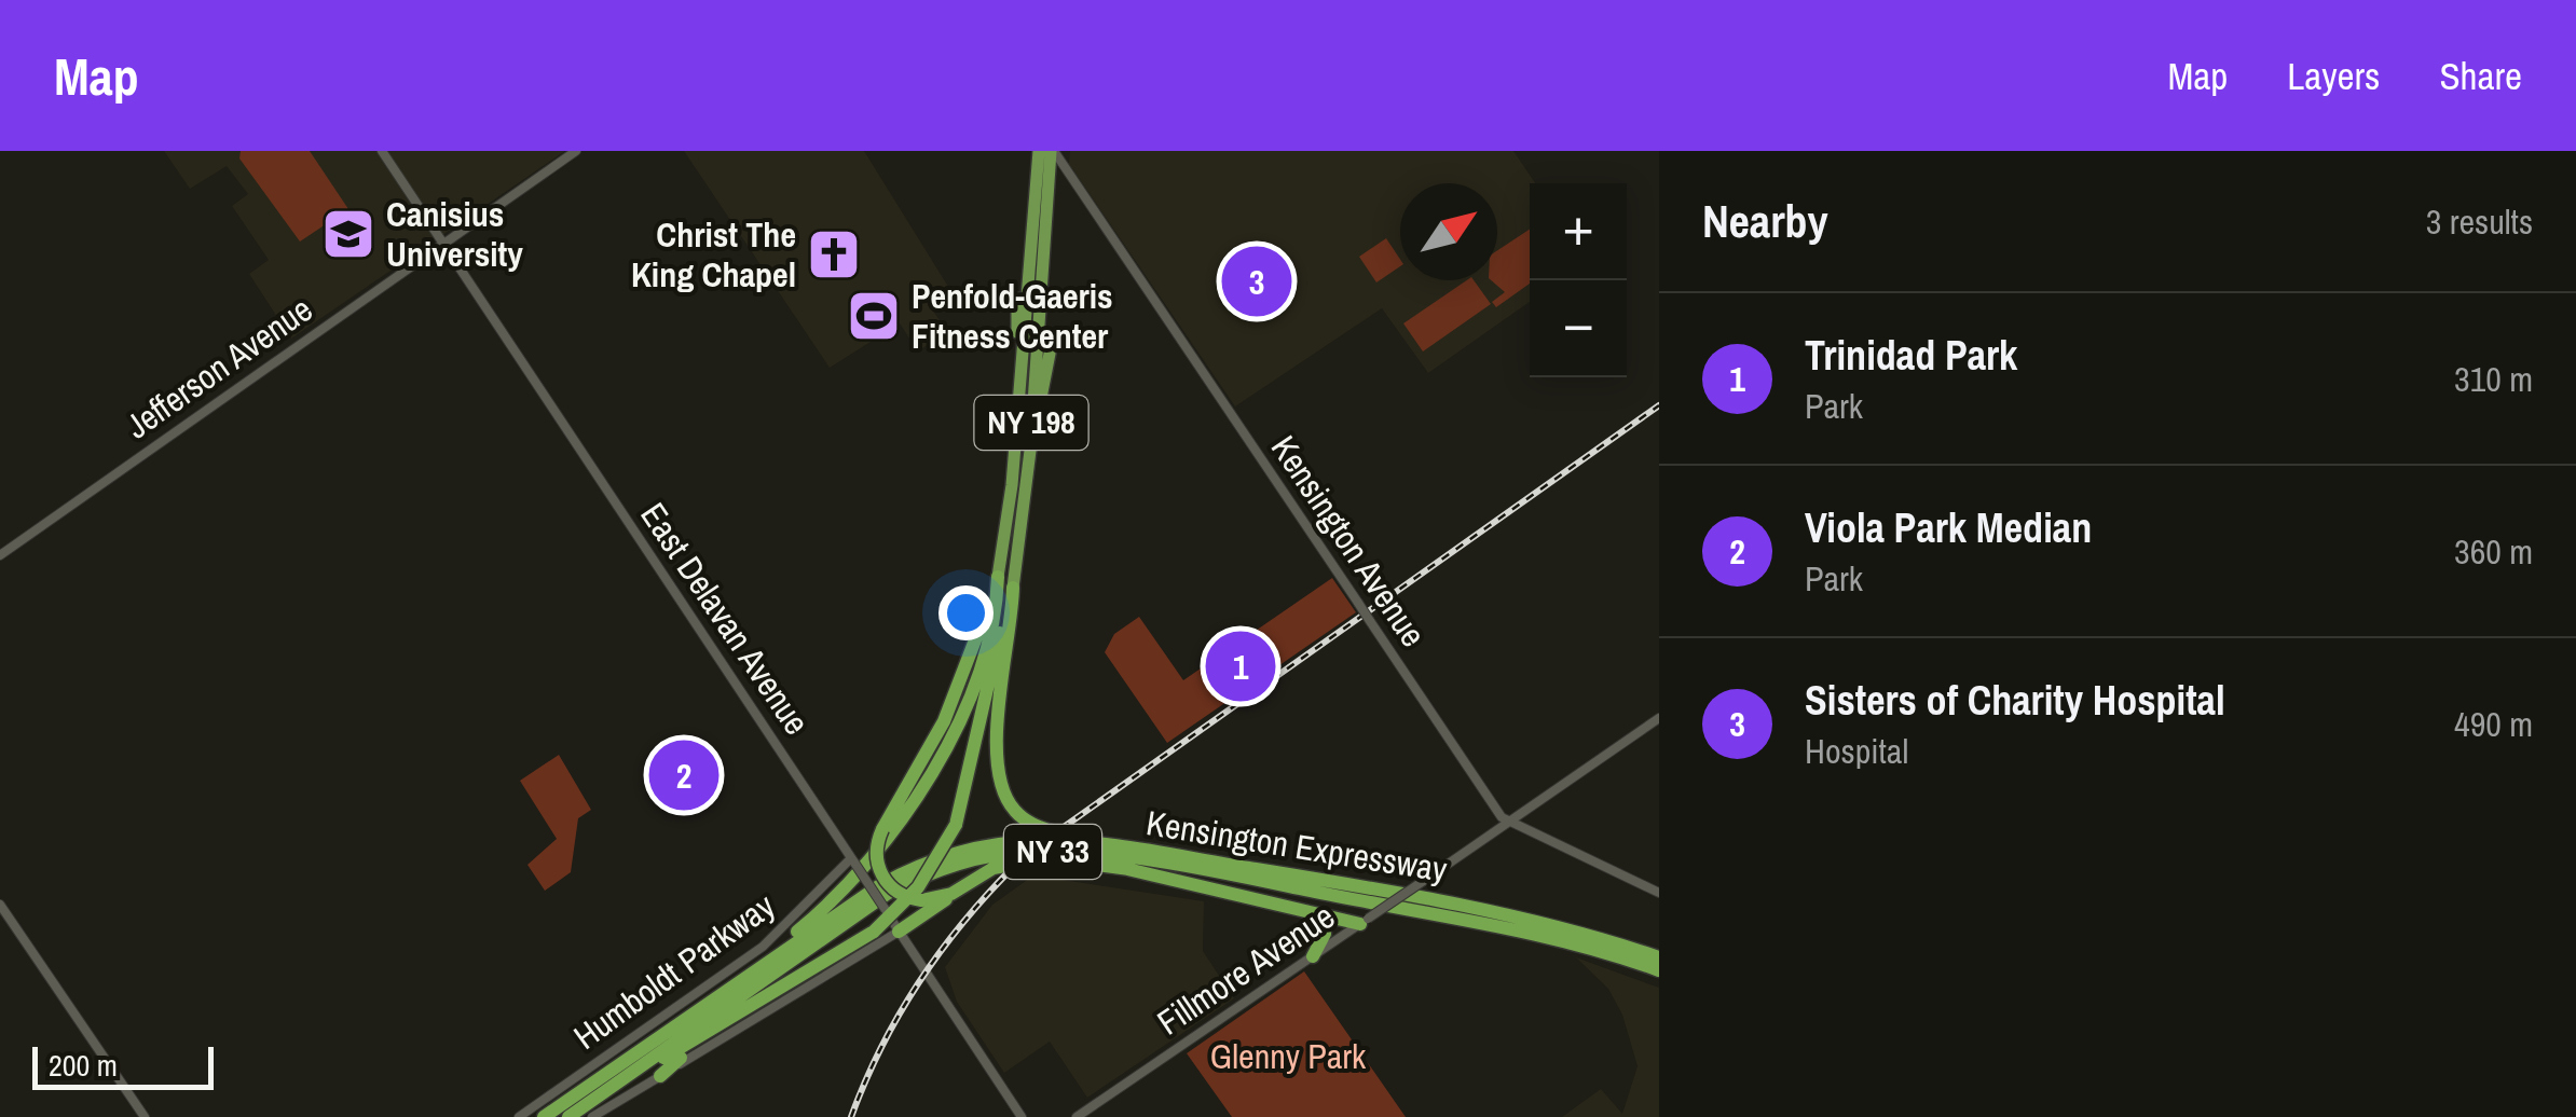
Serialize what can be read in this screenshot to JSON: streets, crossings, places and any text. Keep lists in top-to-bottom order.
{
  "streets": {
    "highway": ["NY 198", "Kensington Expressway", "NY 33"],
    "street": [
      "Jefferson Avenue",
      "Kensington Avenue",
      "East Delavan Avenue",
      "Fillmore Avenue",
      "Humboldt Parkway"
    ]
  },
  "crossings": [
    ["Jefferson Avenue", "East Delavan Avenue"],
    ["NY 198", "Kensington Avenue"],
    ["Kensington Avenue", "Fillmore Avenue"],
    ["East Delavan Avenue", "Humboldt Parkway"]
  ],
  "parks": ["Glenny Park"],
  "places": {
    "school or university": ["Canisius University"],
    "church": ["Christ The King Chapel"],
    "sports": ["Penfold-Gaeris Fitness Center"]
  },
  "scale_bar": "200 m",
  "north": "top right",
  "page": {
    "header": "Map",
    "nav": ["Map", "Layers", "Share"],
    "heading": ["Nearby", "3 results"],
    "map_buttons": ["+", "−"],
    "pins": ["3", "1", "2"],
    "list": [
      {
        "mark": "1",
        "name": "Trinidad Park",
        "note": "Park",
        "value": "310 m"
      },
      {
        "mark": "2",
        "name": "Viola Park Median",
        "note": "Park",
        "value": "360 m"
      },
      {
        "mark": "3",
        "name": "Sisters of Charity Hospital",
        "note": "Hospital",
        "value": "490 m"
      }
    ],
    "scale": "200 m"
  }
}
